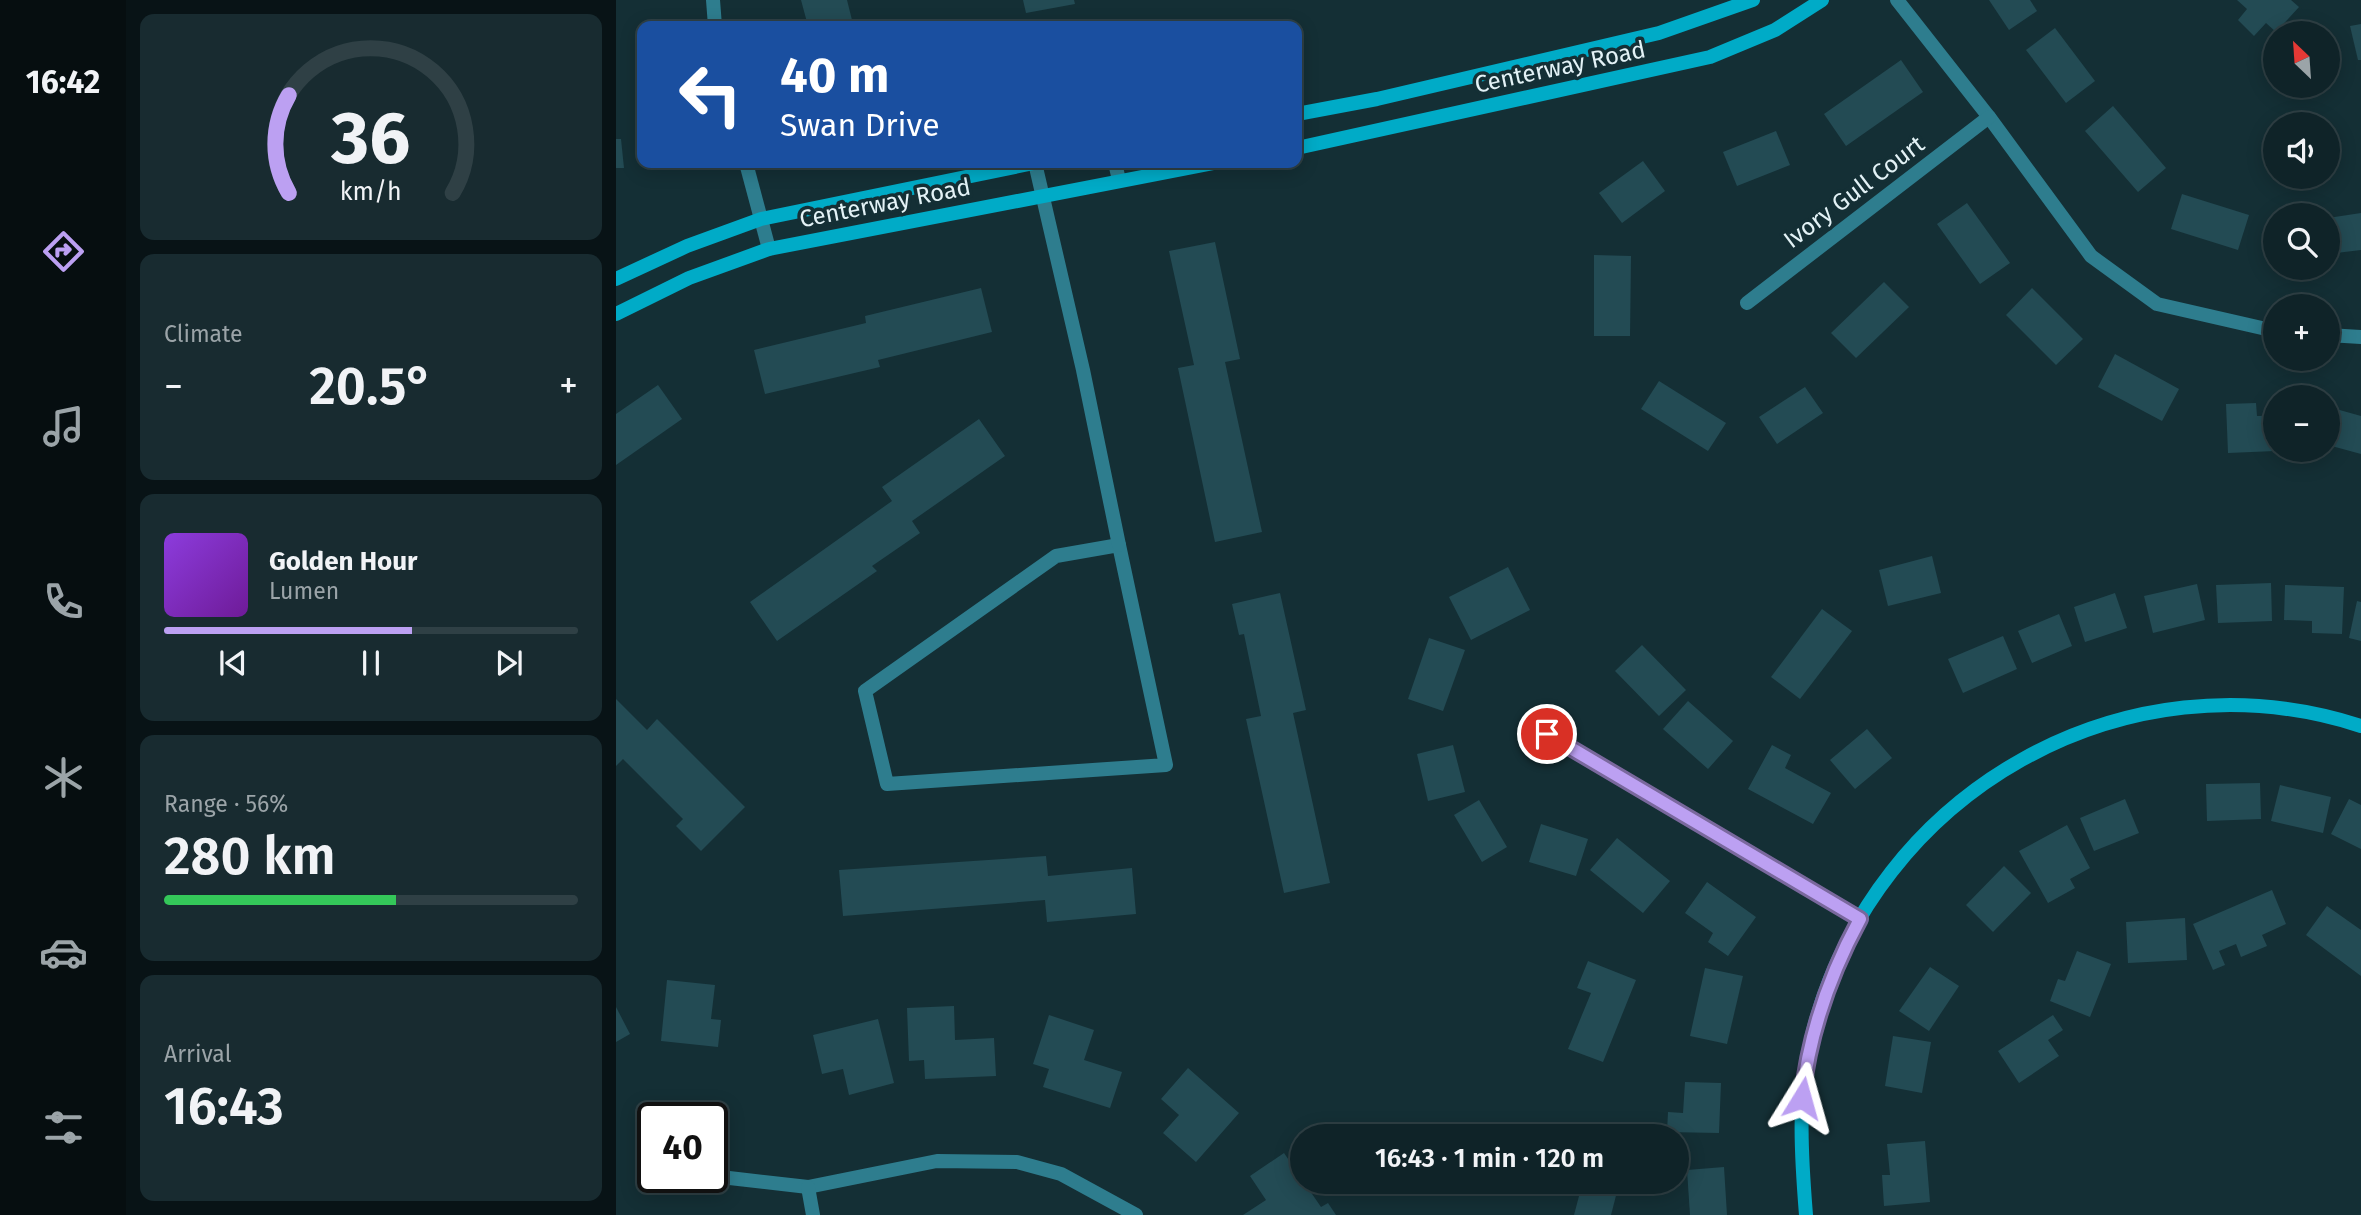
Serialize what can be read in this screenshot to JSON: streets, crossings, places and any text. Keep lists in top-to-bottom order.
{
  "streets": {
    "street": ["Centerway Road", "Ivory Gull Court"]
  },
  "north": "top left",
  "page": {
    "tabs": "16:42",
    "map_buttons": ["+", "−"],
    "turn": ["40 m", "Swan Drive"],
    "tile": [
      "Climate",
      ["Range · 56%", "280 km"],
      ["Arrival", "16:43"]
    ],
    "heat": ["−", "20.5°", "+"],
    "song": ["Golden Hour", "Lumen"],
    "limit": "40",
    "trip": "16:43 · 1 min · 120 m",
    "gauge": ["36", "km/h"]
  }
}
